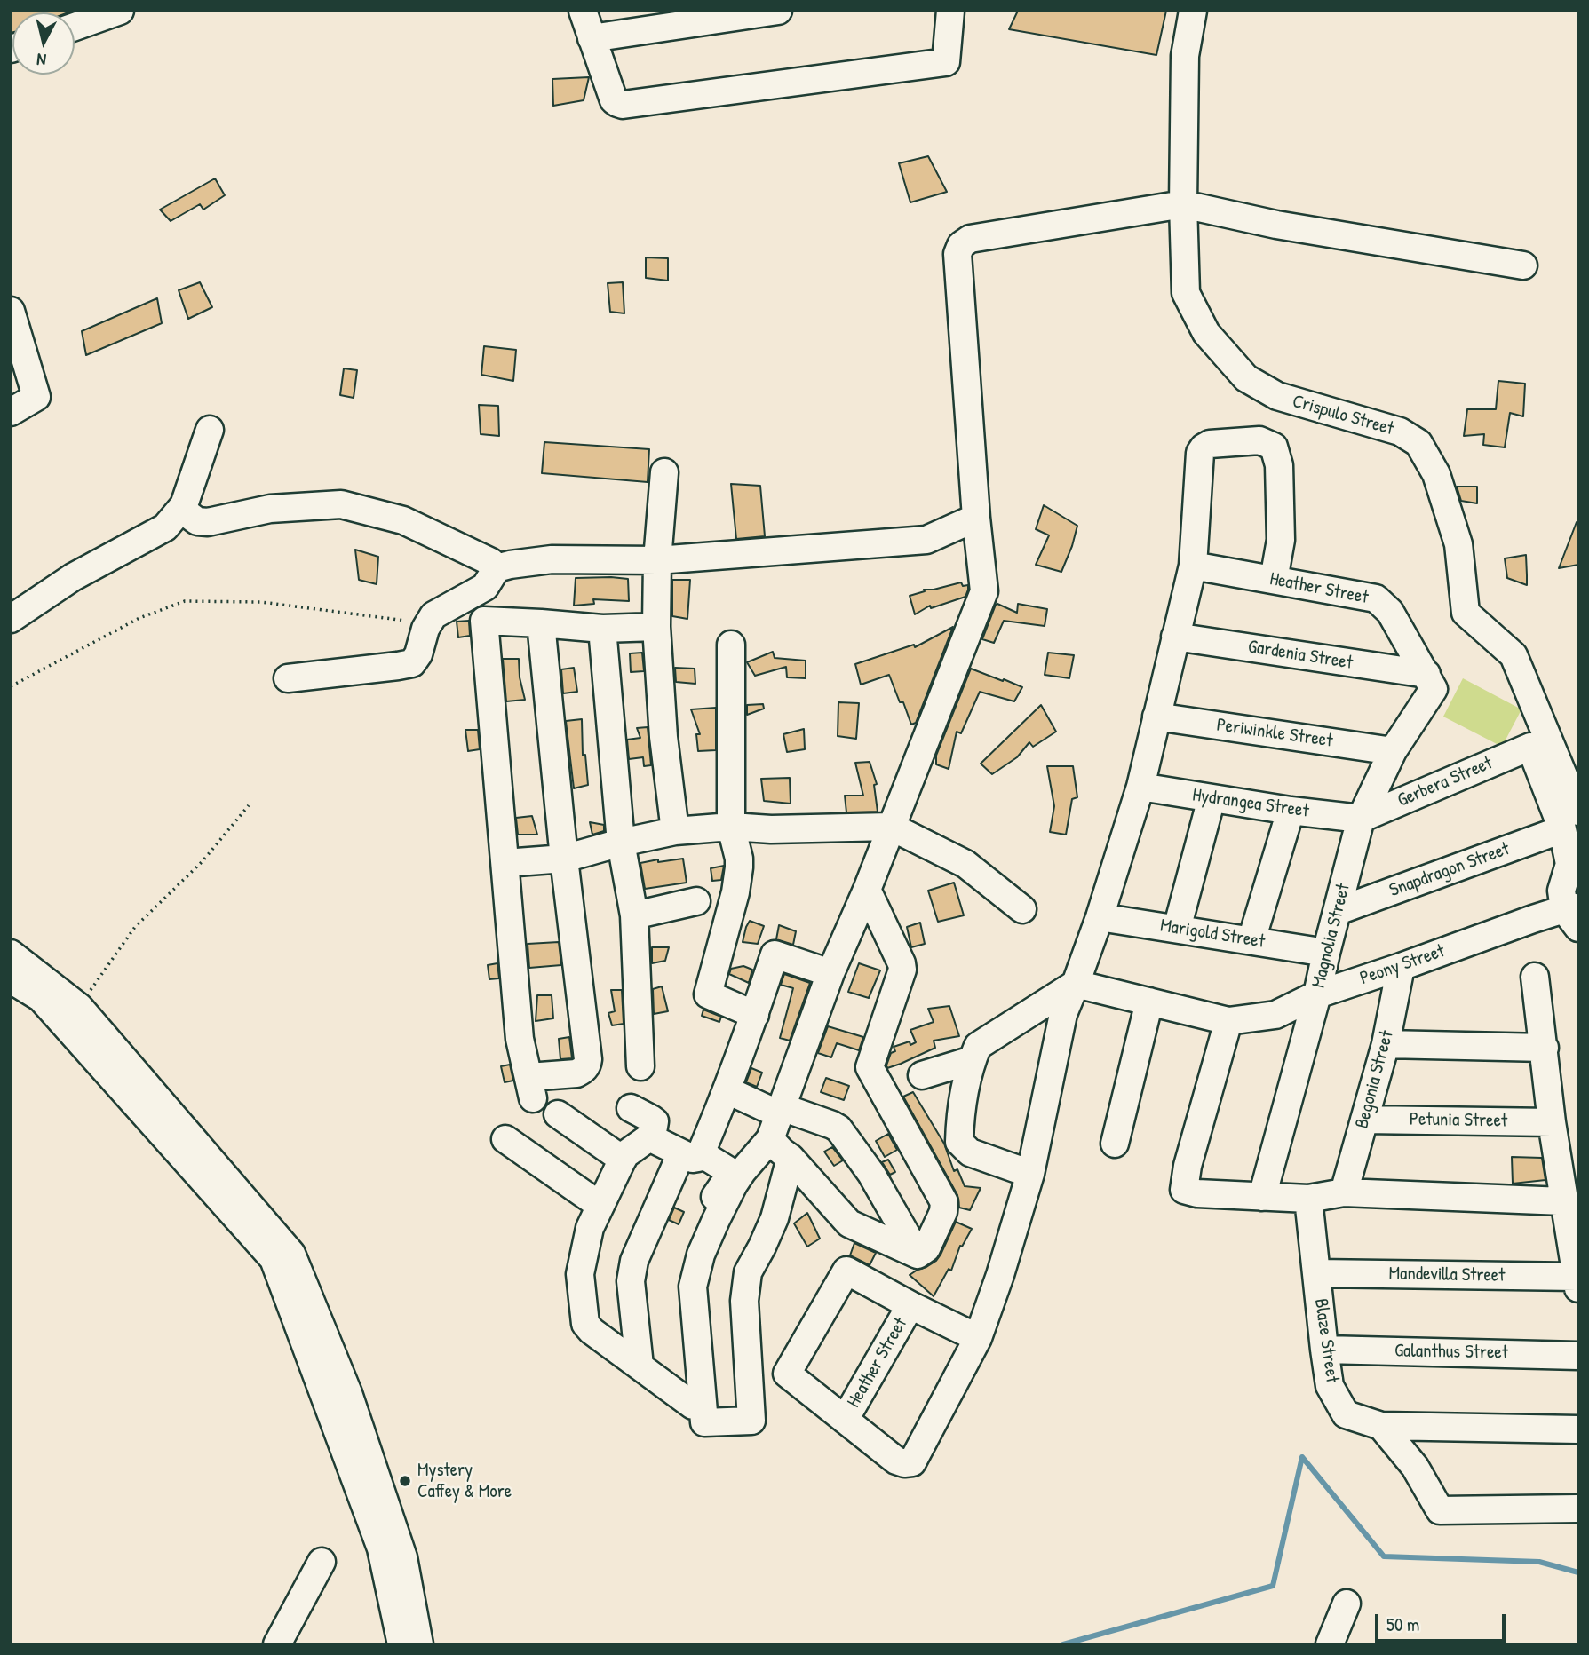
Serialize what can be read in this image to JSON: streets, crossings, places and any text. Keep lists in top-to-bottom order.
{
  "streets": {
    "street": [
      "Crispulo Street",
      "Heather Street",
      "Gardenia Street",
      "Periwinkle Street",
      "Gerbera Street",
      "Hydrangea Street",
      "Snapdragon Street",
      "Marigold Street",
      "Magnolia Street",
      "Peony Street",
      "Begonia Street",
      "Petunia Street",
      "Mandevilla Street",
      "Blaze Street",
      "Galanthus Street"
    ]
  },
  "crossings": [
    ["Crispulo Street", "Snapdragon Street"],
    ["Crispulo Street", "Peony Street"],
    ["Heather Street", "Gardenia Street"],
    ["Heather Street", "Magnolia Street"],
    ["Gardenia Street", "Magnolia Street"],
    ["Periwinkle Street", "Magnolia Street"],
    ["Gerbera Street", "Hydrangea Street"],
    ["Gerbera Street", "Magnolia Street"],
    ["Gerbera Street", "Peony Street"],
    ["Hydrangea Street", "Magnolia Street"],
    ["Snapdragon Street", "Magnolia Street"],
    ["Snapdragon Street", "Peony Street"],
    ["Marigold Street", "Magnolia Street"],
    ["Magnolia Street", "Peony Street"],
    ["Peony Street", "Begonia Street"],
    ["Begonia Street", "Petunia Street"],
    ["Mandevilla Street", "Blaze Street"],
    ["Blaze Street", "Galanthus Street"]
  ],
  "places": ["Mystery Caffey & More"],
  "scale_bar": "50 m",
  "north": "bottom"
}
